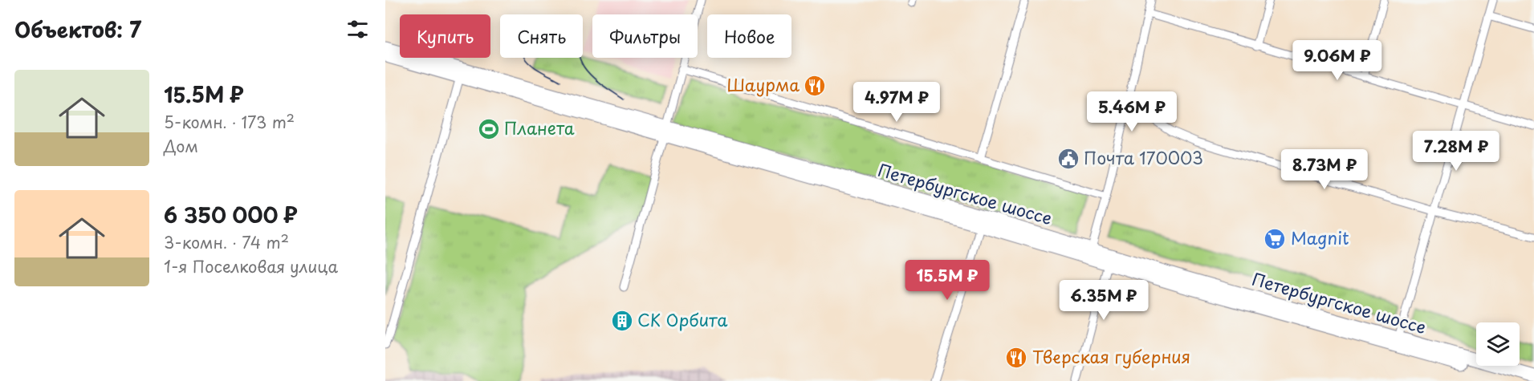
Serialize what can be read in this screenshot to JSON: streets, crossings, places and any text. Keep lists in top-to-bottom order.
{
  "streets": {
    "main road": ["Петербургское шоссе"]
  },
  "places": {
    "restaurant": ["Шаурма", "Тверская губерния"],
    "sports": ["Планета"],
    "public building": ["Почта 170003"],
    "supermarket": ["Magnit"],
    "building": ["СК Орбита"]
  },
  "page": {
    "heading": "Объектов: 7",
    "chip": [
      "Купить",
      "Снять",
      "Фильтры",
      "Новое"
    ],
    "price": [
      "9.06M ₽",
      "4.97M ₽",
      "5.46M ₽",
      "7.28M ₽",
      "8.73M ₽",
      "15.5M ₽",
      "6.35M ₽"
    ],
    "list": [
      {
        "name": "15.5M ₽",
        "note": "5-комн. · 173 m² · Дом"
      },
      {
        "name": "6 350 000 ₽",
        "note": "3-комн. · 74 m² · 1-я Поселковая улица"
      }
    ]
  }
}
